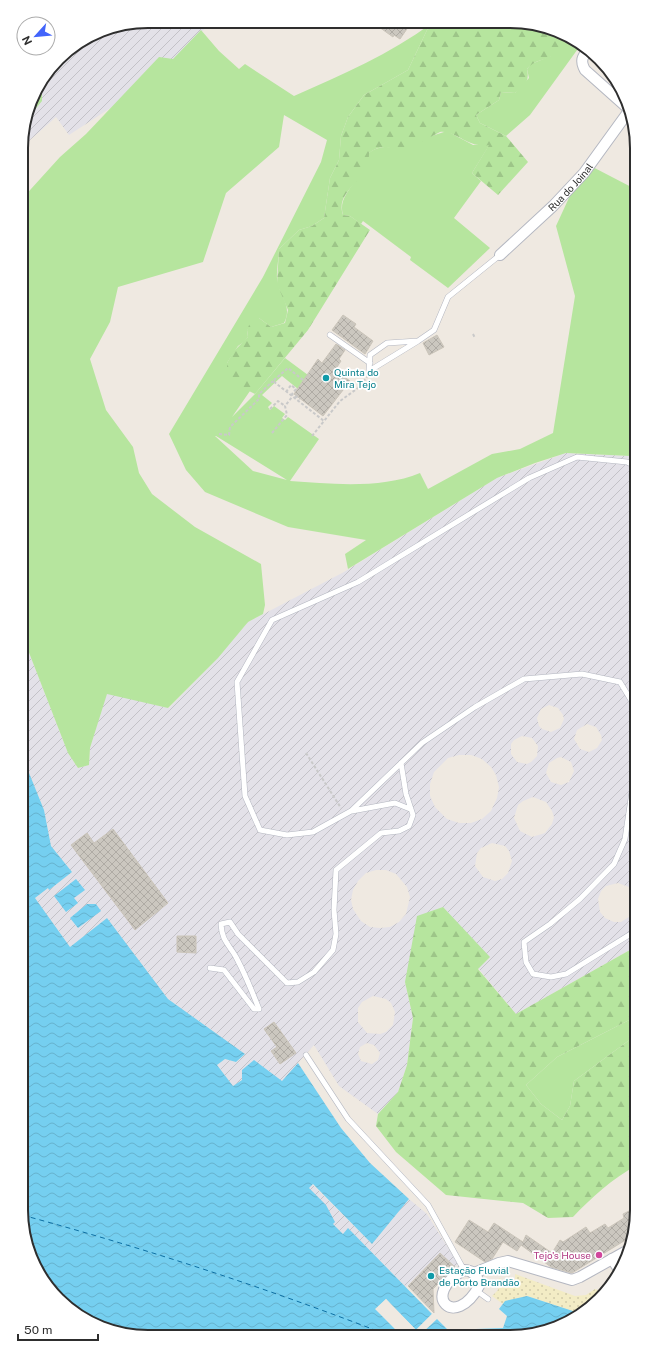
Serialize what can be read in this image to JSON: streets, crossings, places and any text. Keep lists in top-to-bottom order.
{
  "streets": {
    "street": ["Rua do Joinal"]
  },
  "places": ["Quinta do Mira Tejo", "Tejo's House", "Estação Fluvial de Porto Brandão"],
  "scale_bar": "50 m",
  "north": "bottom left"
}
